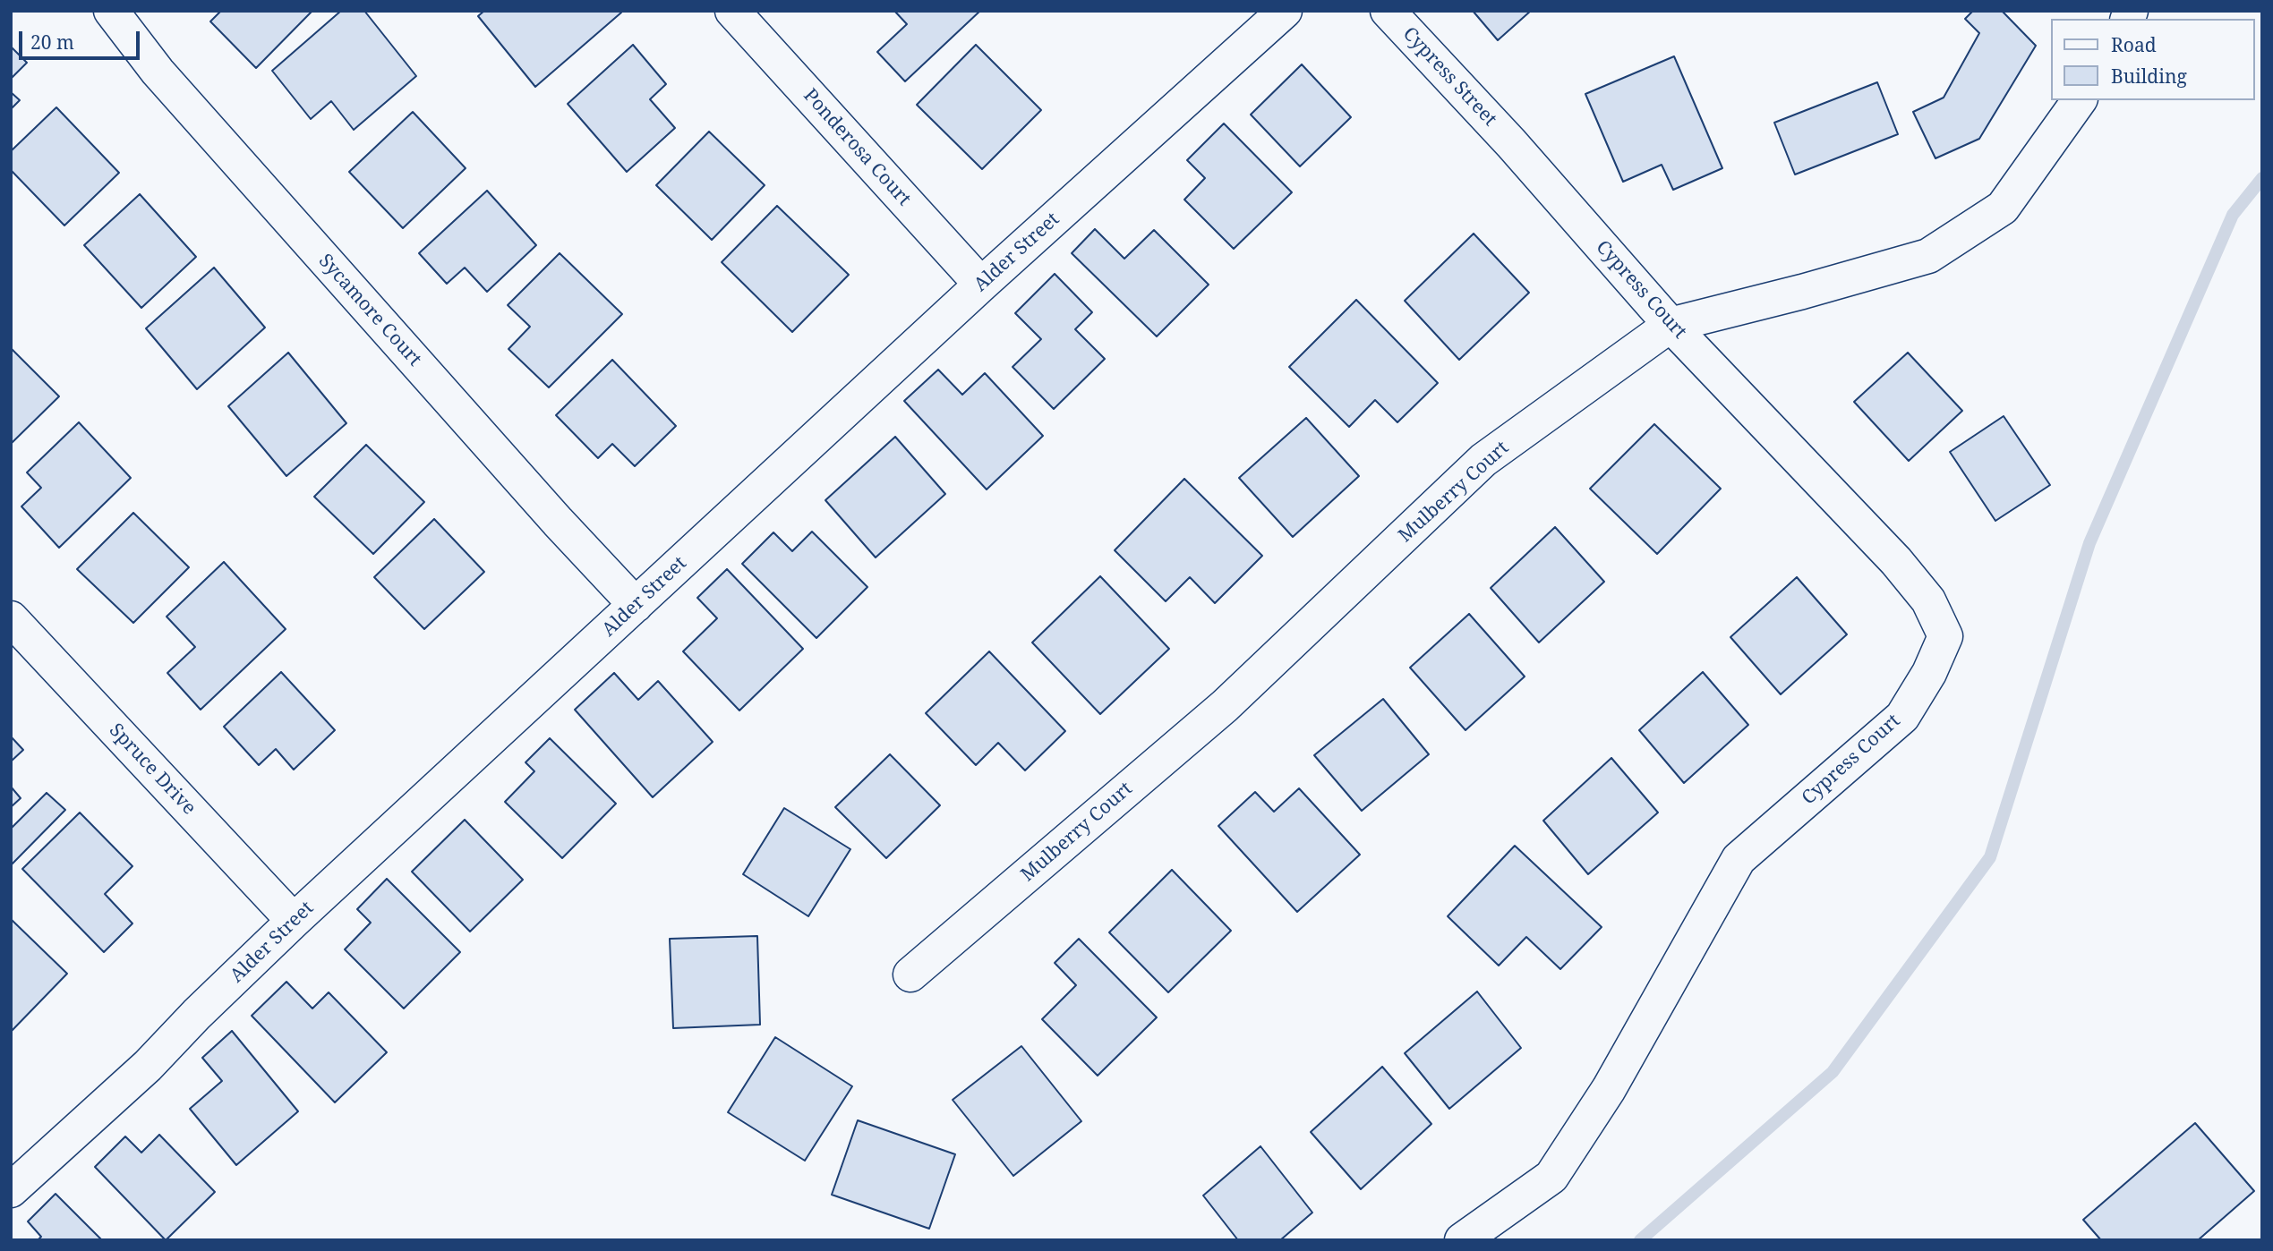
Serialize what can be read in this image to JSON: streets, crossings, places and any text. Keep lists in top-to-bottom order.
{
  "streets": {
    "street": [
      "Cypress Street",
      "Ponderosa Court",
      "Alder Street",
      "Cypress Court",
      "Sycamore Court",
      "Mulberry Court",
      "Spruce Drive"
    ]
  },
  "crossings": [
    ["Cypress Street", "Cypress Court"],
    ["Ponderosa Court", "Alder Street"],
    ["Alder Street", "Sycamore Court"],
    ["Alder Street", "Spruce Drive"],
    ["Cypress Court", "Mulberry Court"]
  ],
  "legend": ["Road", "Building"],
  "scale_bar": "20 m"
}
